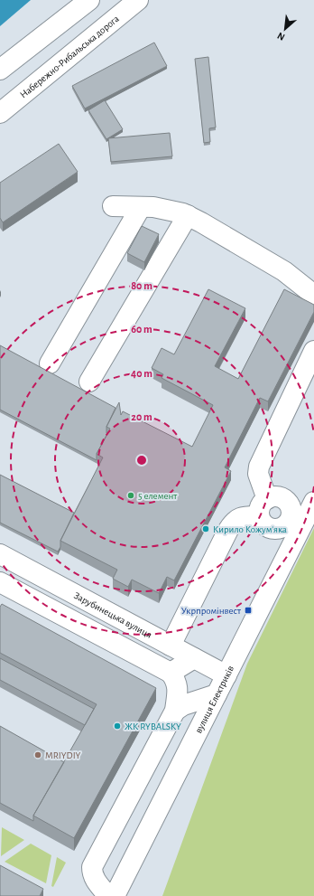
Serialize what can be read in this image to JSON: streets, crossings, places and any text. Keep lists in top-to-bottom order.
{
  "streets": {
    "street": ["Набережно-Рибальська дорога", "Зарубинецька вулиця", "вулиця Електриків"]
  },
  "crossings": [
    ["Зарубинецька вулиця", "вулиця Електриків"]
  ],
  "places": {
    "other": [
      "5 елемент",
      "Кирило Кожум'яка",
      "ЖК RYBALSKY",
      "MRIYDIY"
    ],
    "transit": ["Укрпромінвест"]
  },
  "north": "bottom left",
  "rings": [
    "80 m",
    "60 m",
    "40 m",
    "20 m"
  ]
}
